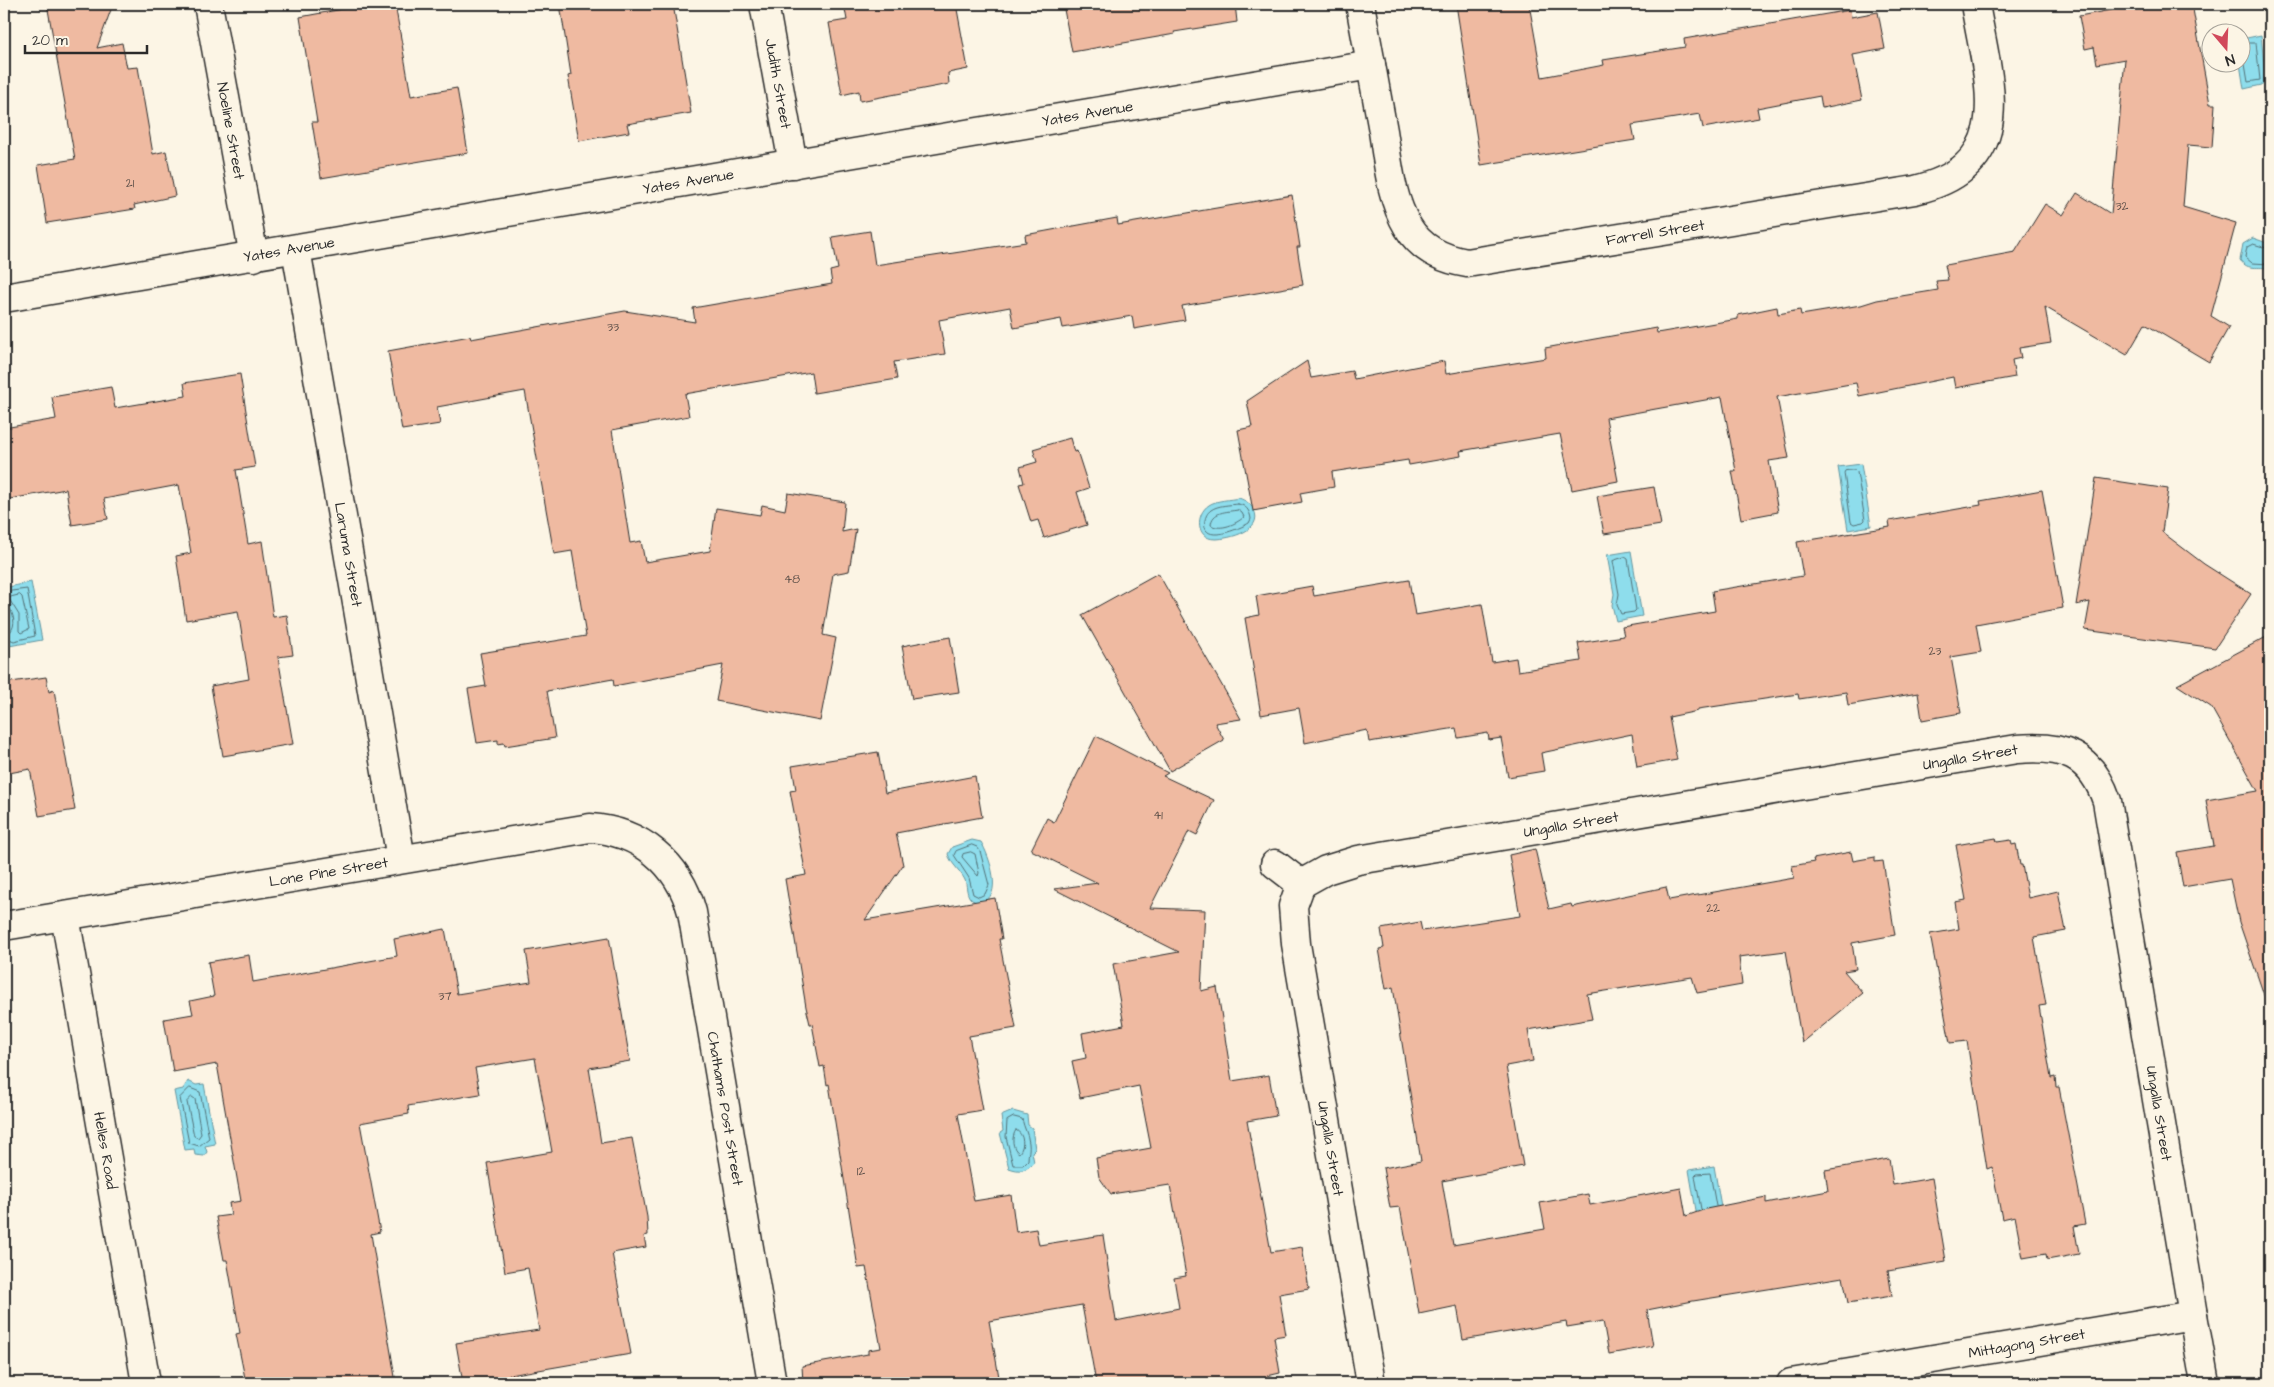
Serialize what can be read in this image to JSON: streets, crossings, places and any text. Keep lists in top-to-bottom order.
{
  "streets": {
    "street": [
      "Judith Street",
      "Yates Avenue",
      "Noeline Street",
      "Farrell Street",
      "Laruma Street",
      "Ungalla Street",
      "Lone Pine Street",
      "Chathams Post Street",
      "Helles Road",
      "Mittagong Street"
    ]
  },
  "crossings": [
    ["Judith Street", "Yates Avenue"],
    ["Yates Avenue", "Noeline Street"],
    ["Yates Avenue", "Farrell Street"],
    ["Yates Avenue", "Laruma Street"],
    ["Laruma Street", "Lone Pine Street"],
    ["Ungalla Street", "Mittagong Street"],
    ["Lone Pine Street", "Chathams Post Street"],
    ["Lone Pine Street", "Helles Road"]
  ],
  "house_numbers": [
    "21",
    "32",
    "33",
    "48",
    "23",
    "41",
    "22",
    "37",
    "12"
  ],
  "scale_bar": "20 m",
  "north": "bottom"
}
